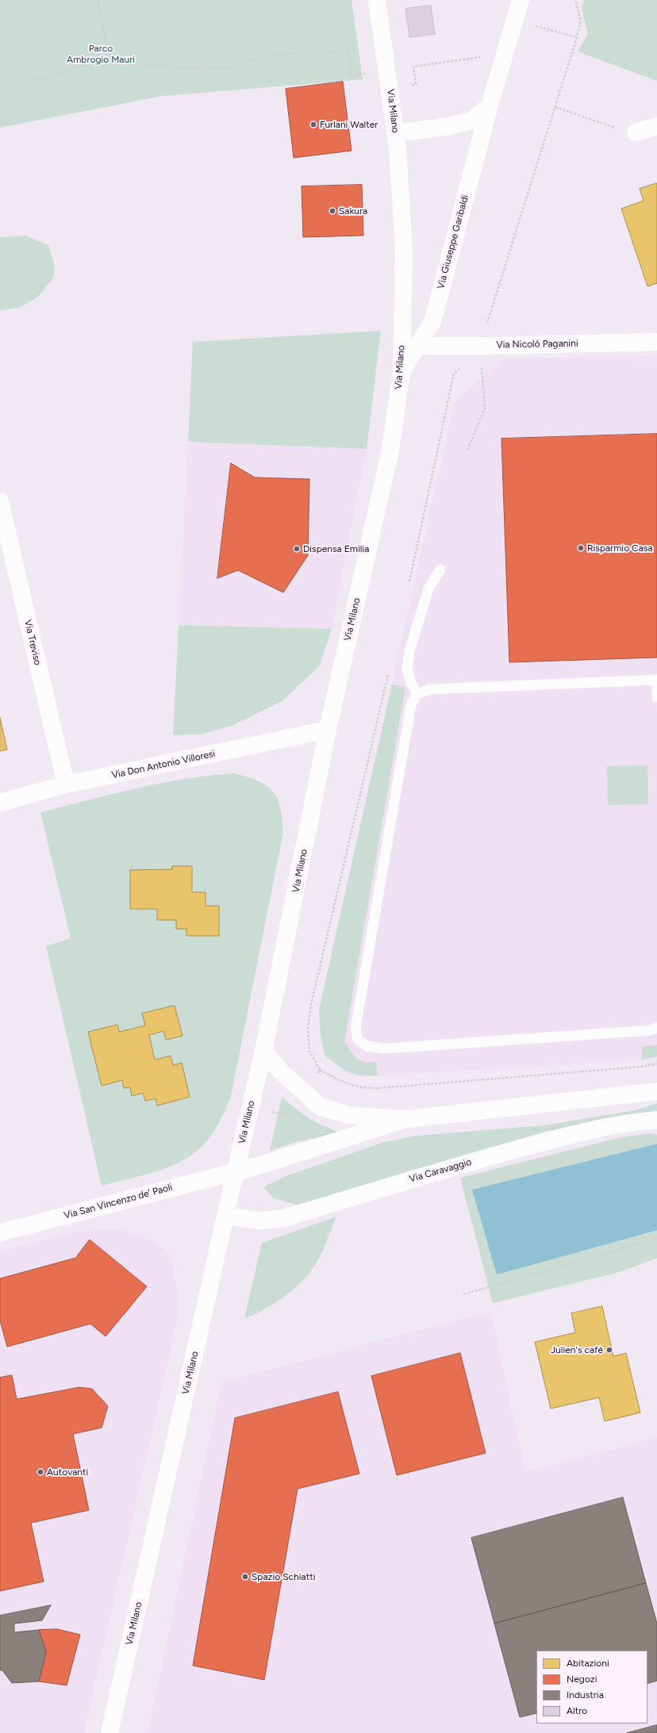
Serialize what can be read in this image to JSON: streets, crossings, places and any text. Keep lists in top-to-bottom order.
{
  "streets": {
    "street": [
      "Via Milano",
      "Via Giuseppe Garibaldi",
      "Via Nicolò Paganini",
      "Via Treviso",
      "Via Don Antonio Villoresi",
      "Via Caravaggio",
      "Via San Vincenzo de' Paoli"
    ]
  },
  "crossings": [
    ["Via Milano", "Via Giuseppe Garibaldi"],
    ["Via Milano", "Via Don Antonio Villoresi"],
    ["Via Milano", "Via Caravaggio"],
    ["Via Milano", "Via San Vincenzo de' Paoli"],
    ["Via Giuseppe Garibaldi", "Via Nicolò Paganini"],
    ["Via Treviso", "Via Don Antonio Villoresi"]
  ],
  "parks": ["Parco Ambrogio Mauri"],
  "places": [
    "Furlani Walter",
    "Sakura",
    "Risparmio Casa",
    "Dispensa Emilia",
    "Julien's cafè",
    "Autovanti",
    "Spazio Schiatti"
  ],
  "legend": [
    "Abitazioni",
    "Negozi",
    "Industria",
    "Altro"
  ]
}
